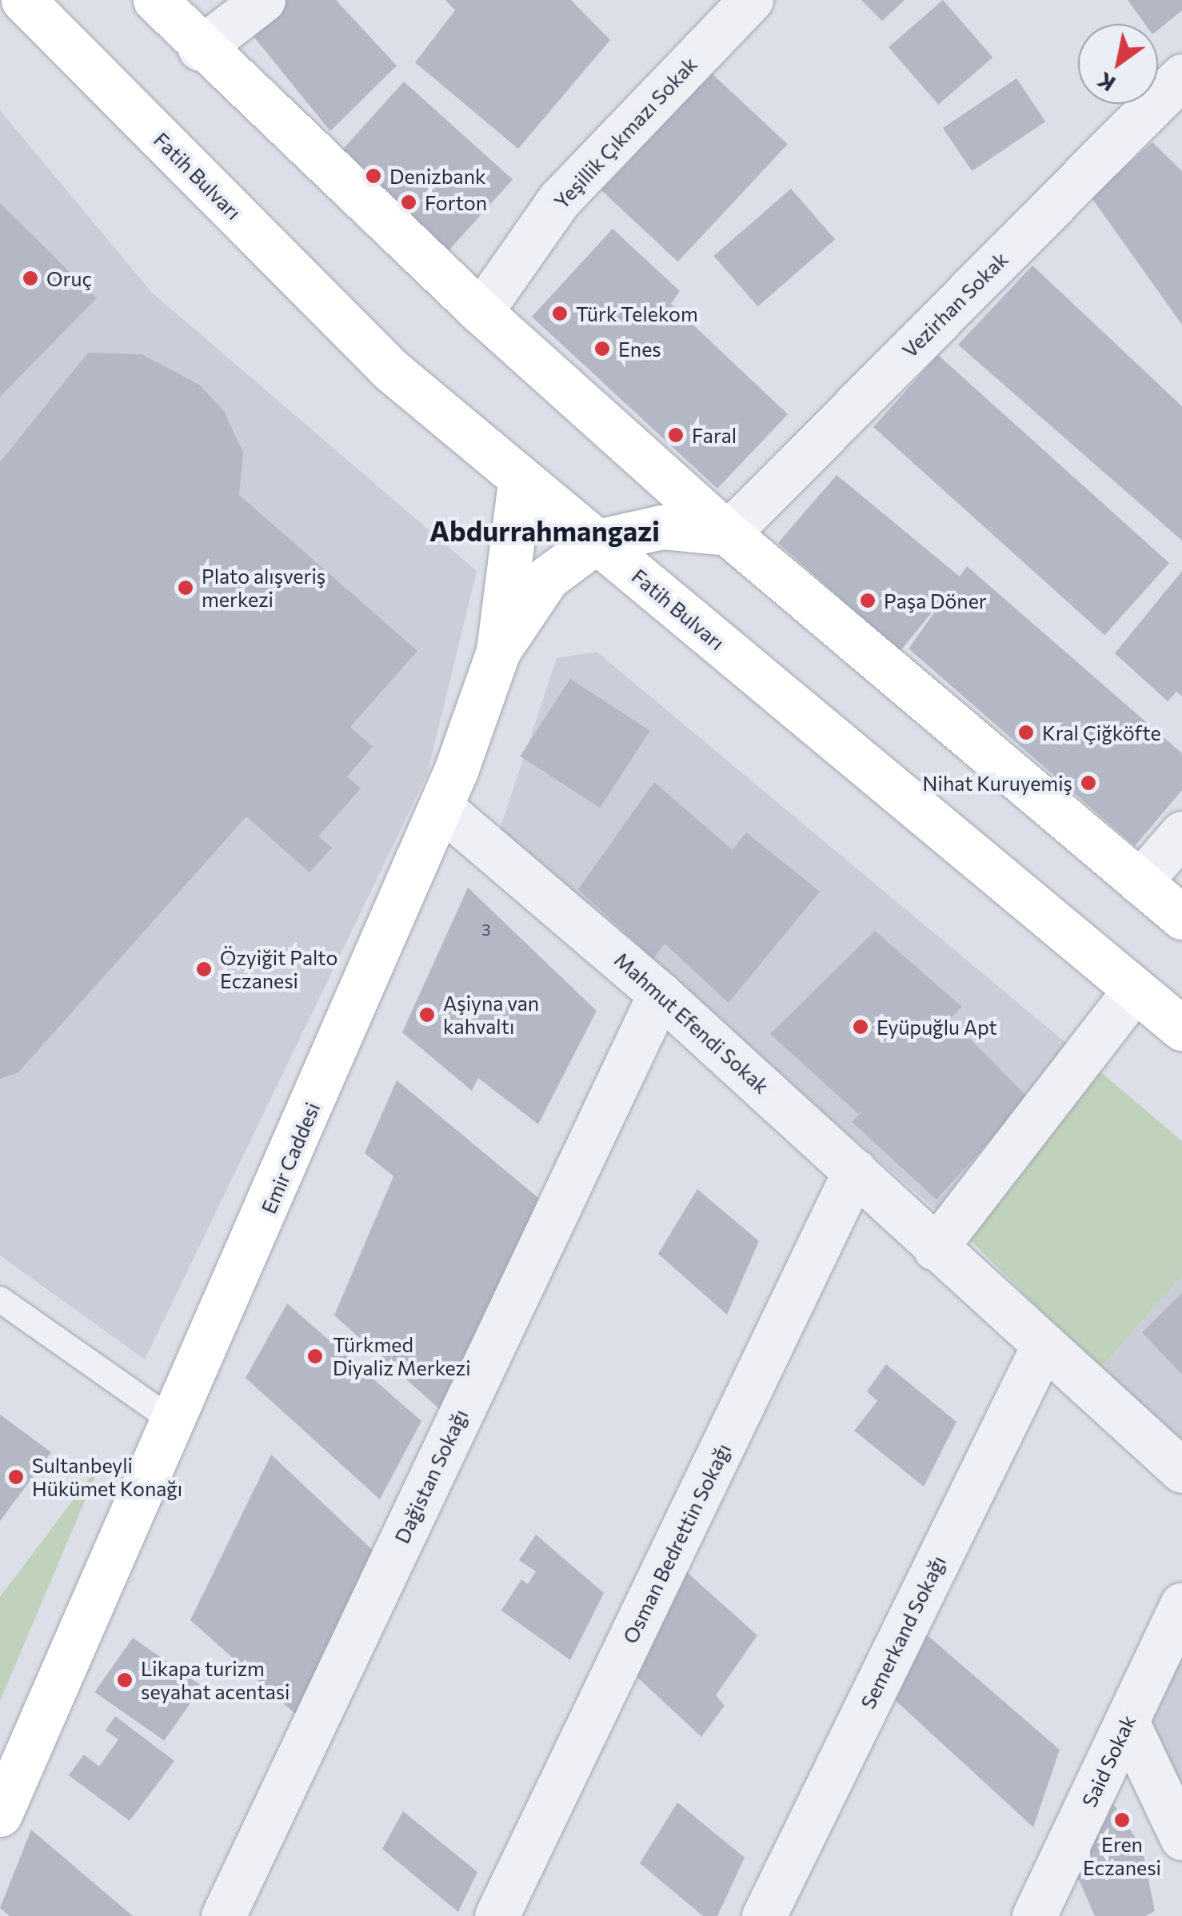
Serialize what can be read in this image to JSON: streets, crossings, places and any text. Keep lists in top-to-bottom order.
{
  "streets": {
    "main road": ["Fatih Bulvarı", "Emir Caddesi"],
    "street": [
      "Yeşillik Çıkmazı Sokak",
      "Vezirhan Sokak",
      "Mahmut Efendi Sokak",
      "Dağistan Sokağı",
      "Osman Bedrettin Sokağı",
      "Semerkand Sokağı",
      "Said Sokak"
    ]
  },
  "crossings": [
    ["Fatih Bulvarı", "Emir Caddesi"],
    ["Mahmut Efendi Sokak", "Emir Caddesi"],
    ["Mahmut Efendi Sokak", "Dağistan Sokağı"],
    ["Mahmut Efendi Sokak", "Osman Bedrettin Sokağı"],
    ["Mahmut Efendi Sokak", "Semerkand Sokağı"]
  ],
  "districts": ["Abdurrahmangazi"],
  "places": [
    "Denizbank",
    "Forton",
    "Oruç",
    "Türk Telekom",
    "Enes",
    "Faral",
    "Plato alışveriş merkezi",
    "Paşa Döner",
    "Kral Çiğköfte",
    "Nihat Kuruyemiş",
    "Özyiğit Palto Eczanesi",
    "Aşiyna van kahvaltı",
    "Eyüpuğlu Apt",
    "Türkmed Diyaliz Merkezi",
    "Sultanbeyli Hükümet Konağı",
    "Likapa turizm seyahat acentasi",
    "Eren Eczanesi"
  ],
  "house_numbers": ["3"],
  "north": "bottom left"
}
